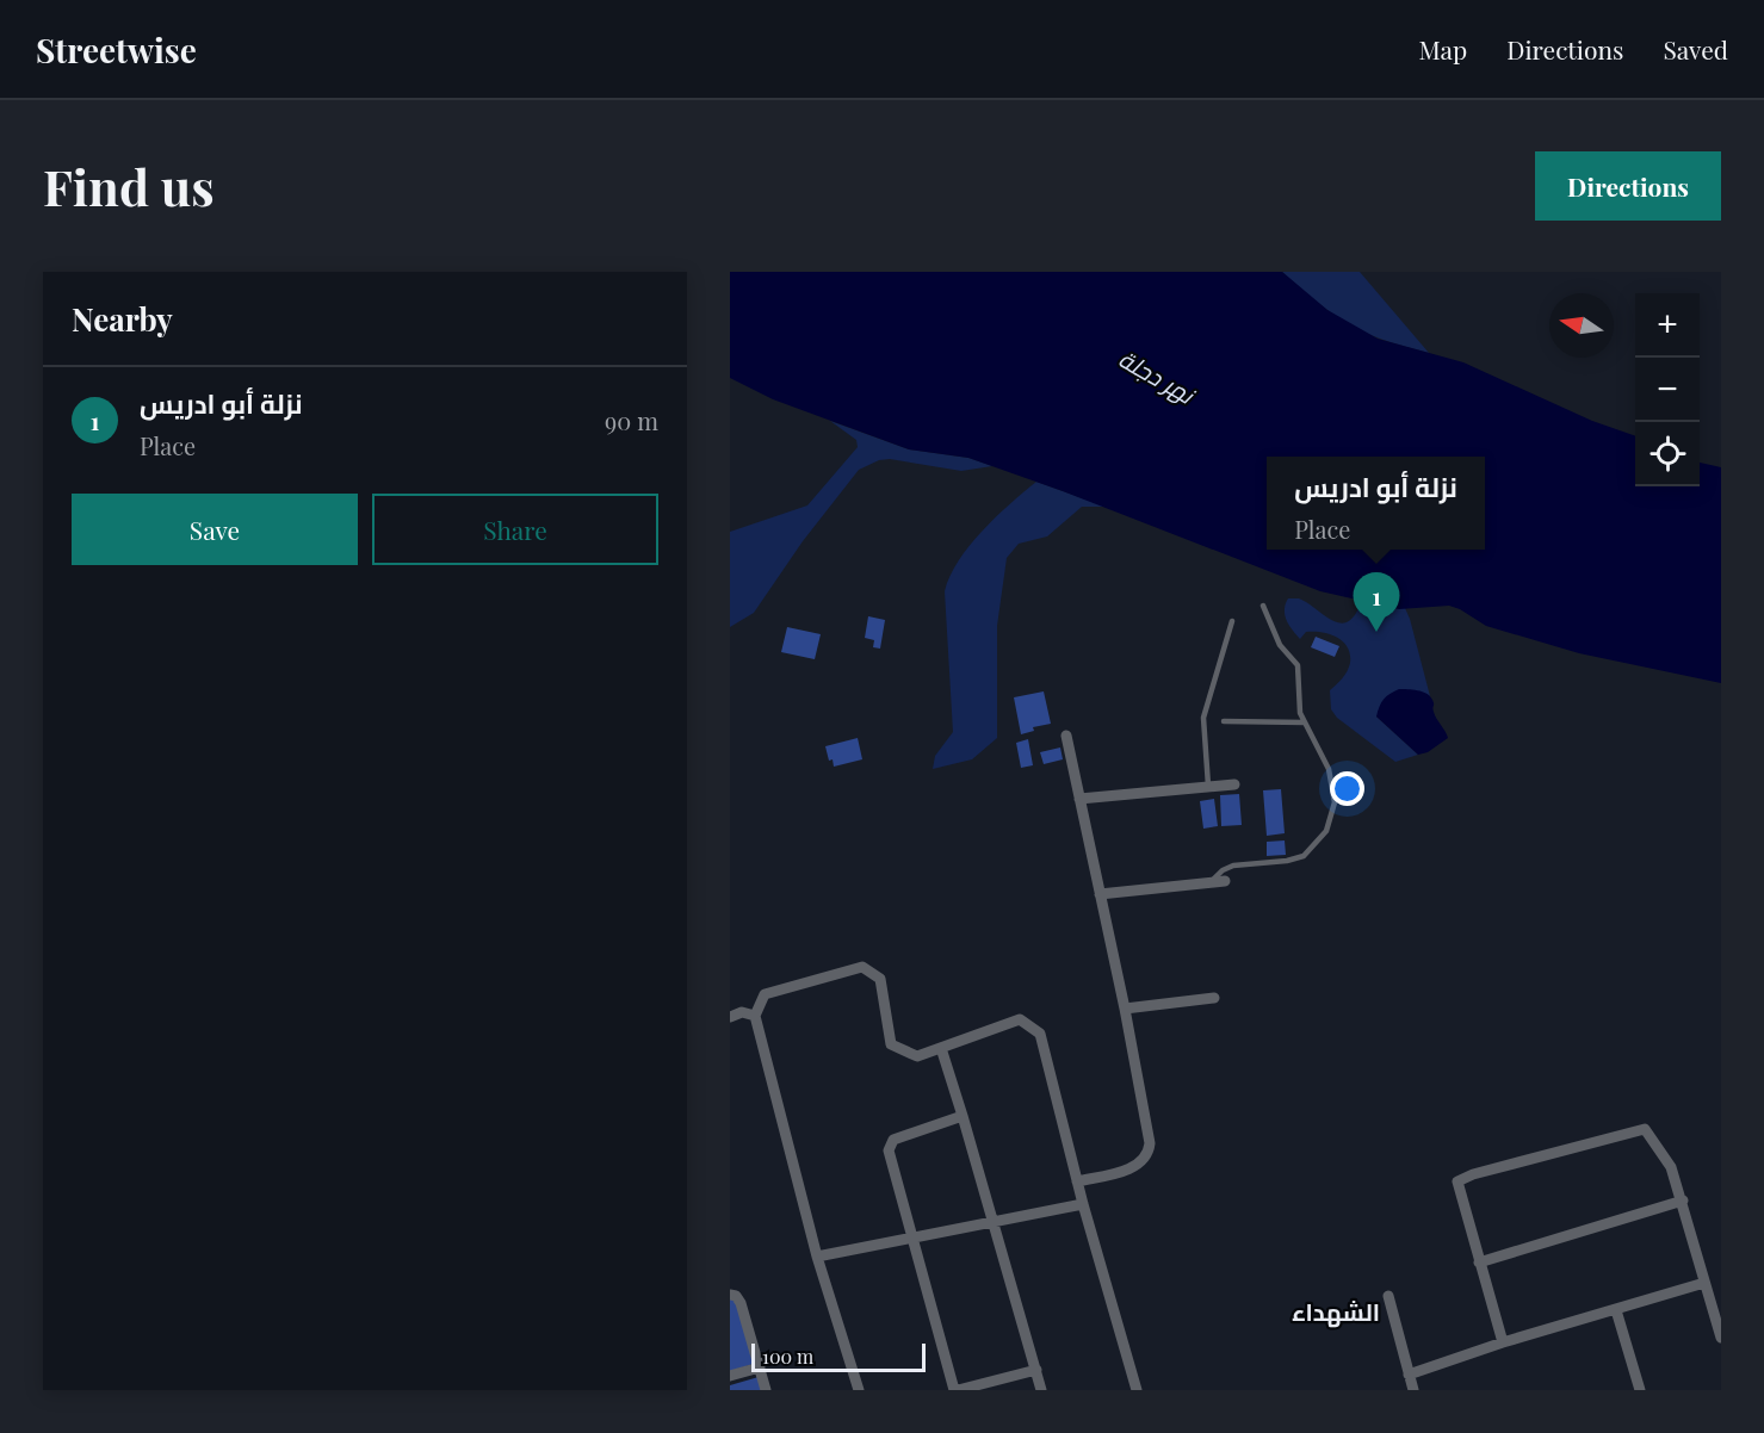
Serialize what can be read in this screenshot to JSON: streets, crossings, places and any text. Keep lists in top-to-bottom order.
{
  "districts": ["الشهداء"],
  "water": ["نهر دجلة"],
  "scale_bar": "100 m",
  "north": "left",
  "page": {
    "header": "Streetwise",
    "nav": ["Map", "Directions", "Saved"],
    "buttons": [
      "Directions",
      ["Save", "Share"]
    ],
    "title": "Find us",
    "heading": "Nearby",
    "map_buttons": ["+", "−"],
    "list": [
      {
        "mark": "1",
        "name": "نزلة أبو ادريس",
        "note": "Place",
        "value": "90 m"
      }
    ],
    "popup": ["نزلة أبو ادريس", "Place"],
    "pins": "1",
    "scale": "100 m"
  }
}
